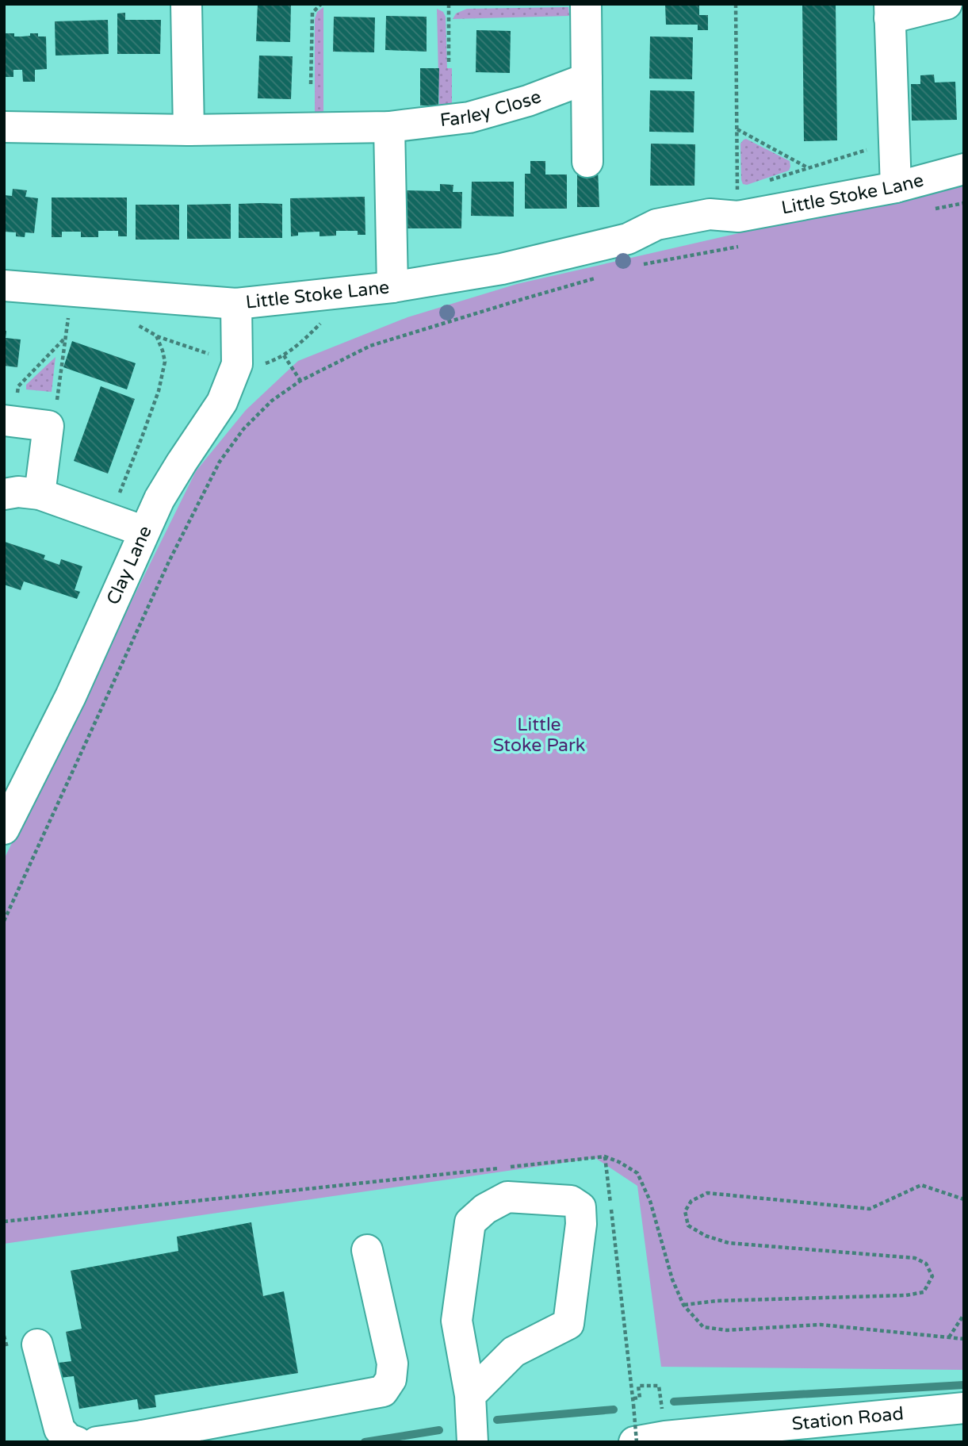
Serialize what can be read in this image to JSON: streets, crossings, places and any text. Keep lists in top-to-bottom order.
{
  "streets": {
    "street": [
      "Farley Close",
      "Little Stoke Lane",
      "Clay Lane",
      "Station Road"
    ]
  },
  "crossings": [
    ["Little Stoke Lane", "Clay Lane"]
  ],
  "parks": ["Little Stoke Park"]
}
